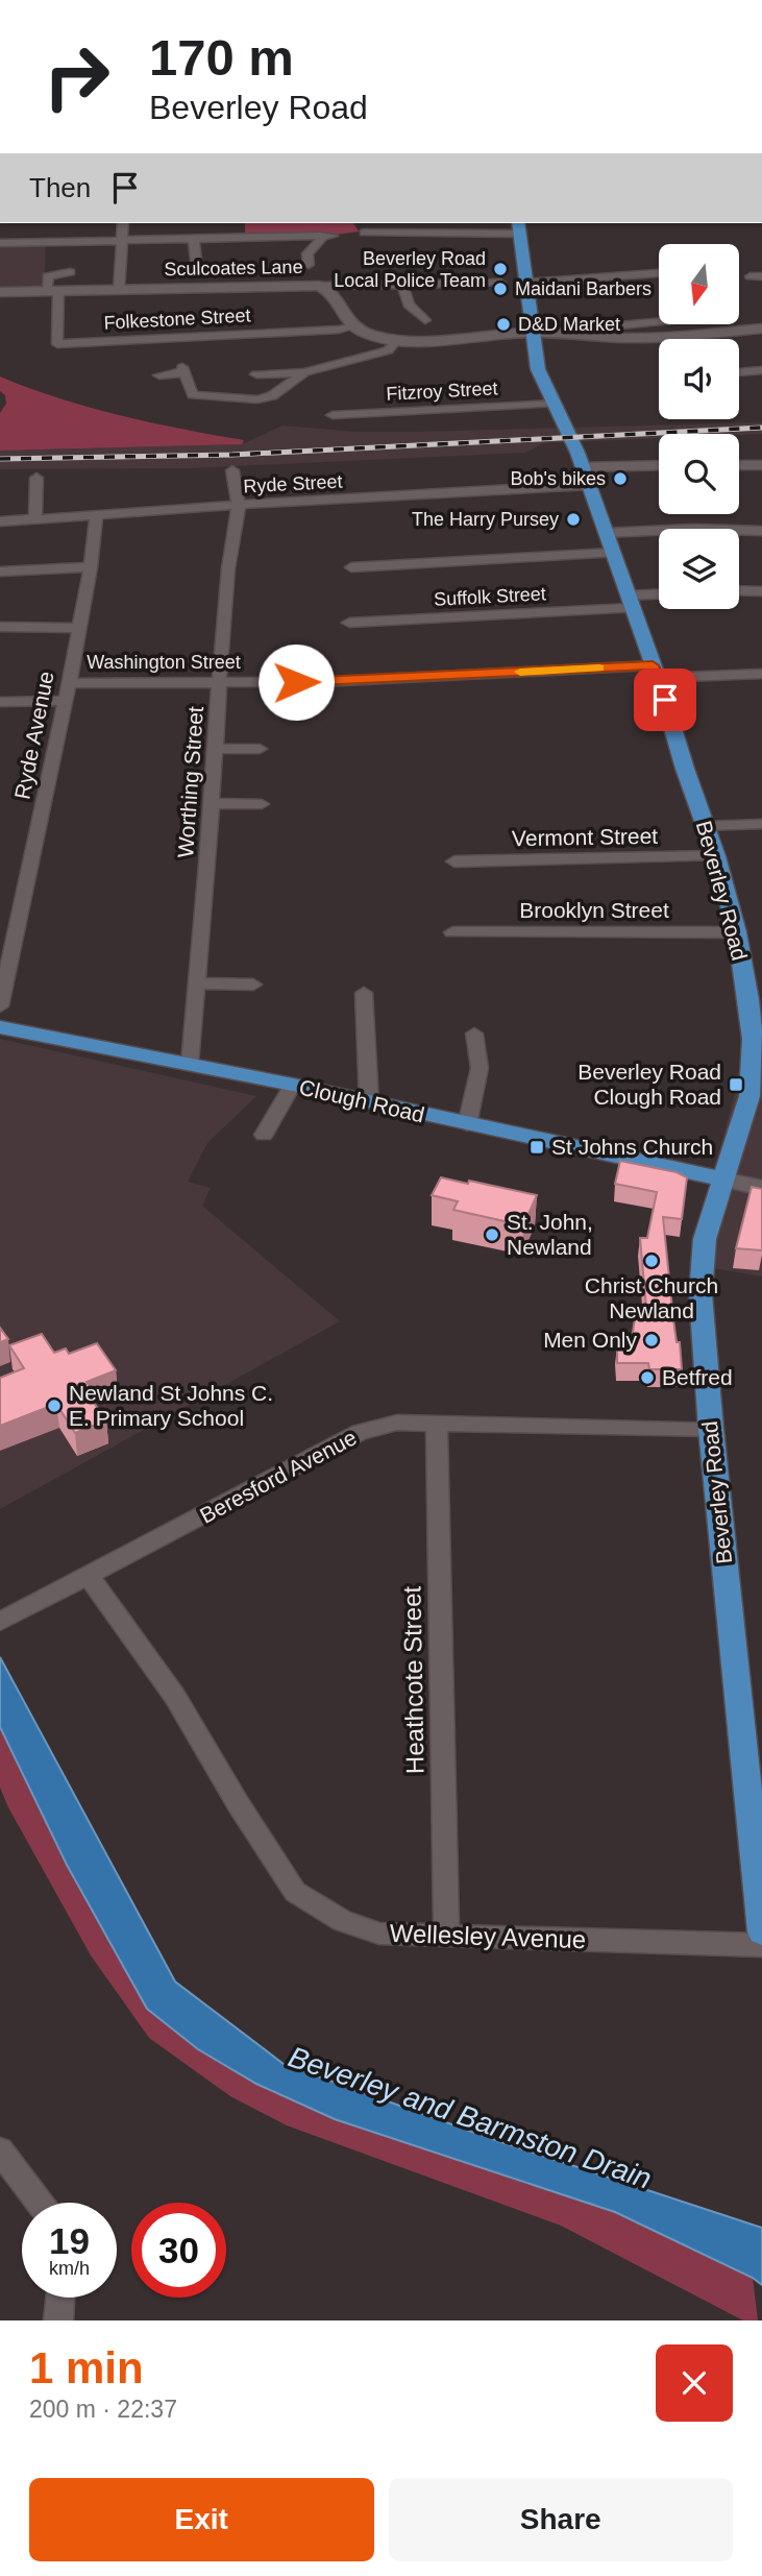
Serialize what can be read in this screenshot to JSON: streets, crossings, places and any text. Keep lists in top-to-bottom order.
{
  "streets": {
    "main road": ["Beverley Road", "Clough Road"],
    "street": [
      "Sculcoates Lane",
      "Folkestone Street",
      "Fitzroy Street",
      "Ryde Street",
      "Suffolk Street",
      "Washington Street",
      "Ryde Avenue",
      "Worthing Street",
      "Vermont Street",
      "Brooklyn Street",
      "Beresford Avenue",
      "Heathcote Street",
      "Wellesley Avenue"
    ]
  },
  "crossings": [
    ["Sculcoates Lane", "Folkestone Street"],
    ["Fitzroy Street", "Beverley Road"],
    ["Ryde Street", "Ryde Avenue"],
    ["Ryde Street", "Worthing Street"],
    ["Ryde Street", "Beverley Road"],
    ["Suffolk Street", "Beverley Road"],
    ["Washington Street", "Ryde Avenue"],
    ["Washington Street", "Worthing Street"],
    ["Washington Street", "Beverley Road"],
    ["Worthing Street", "Clough Road"],
    ["Vermont Street", "Beverley Road"],
    ["Beverley Road", "Brooklyn Street"],
    ["Beverley Road", "Clough Road"],
    ["Beverley Road", "Beresford Avenue"],
    ["Beresford Avenue", "Heathcote Street"],
    ["Beresford Avenue", "Wellesley Avenue"],
    ["Heathcote Street", "Wellesley Avenue"]
  ],
  "water": ["Beverley and Barmston Drain"],
  "places": {
    "other": [
      "Beverley Road Local Police Team",
      "Maidani Barbers",
      "D&D Market",
      "Bob's bikes",
      "The Harry Pursey",
      "St. John, Newland",
      "Christ Church Newland",
      "Men Only",
      "Betfred",
      "Newland St Johns C. E. Primary School"
    ],
    "transit": ["Beverley Road Clough Road", "St Johns Church"]
  },
  "north": "bottom",
  "page": {
    "turn": ["170 m", "Beverley Road"],
    "then": "Then",
    "speed": "19 km/h",
    "limit": "30",
    "heading": ["1 min", "200 m · 22:37"],
    "buttons": ["Exit", "Share"]
  }
}
